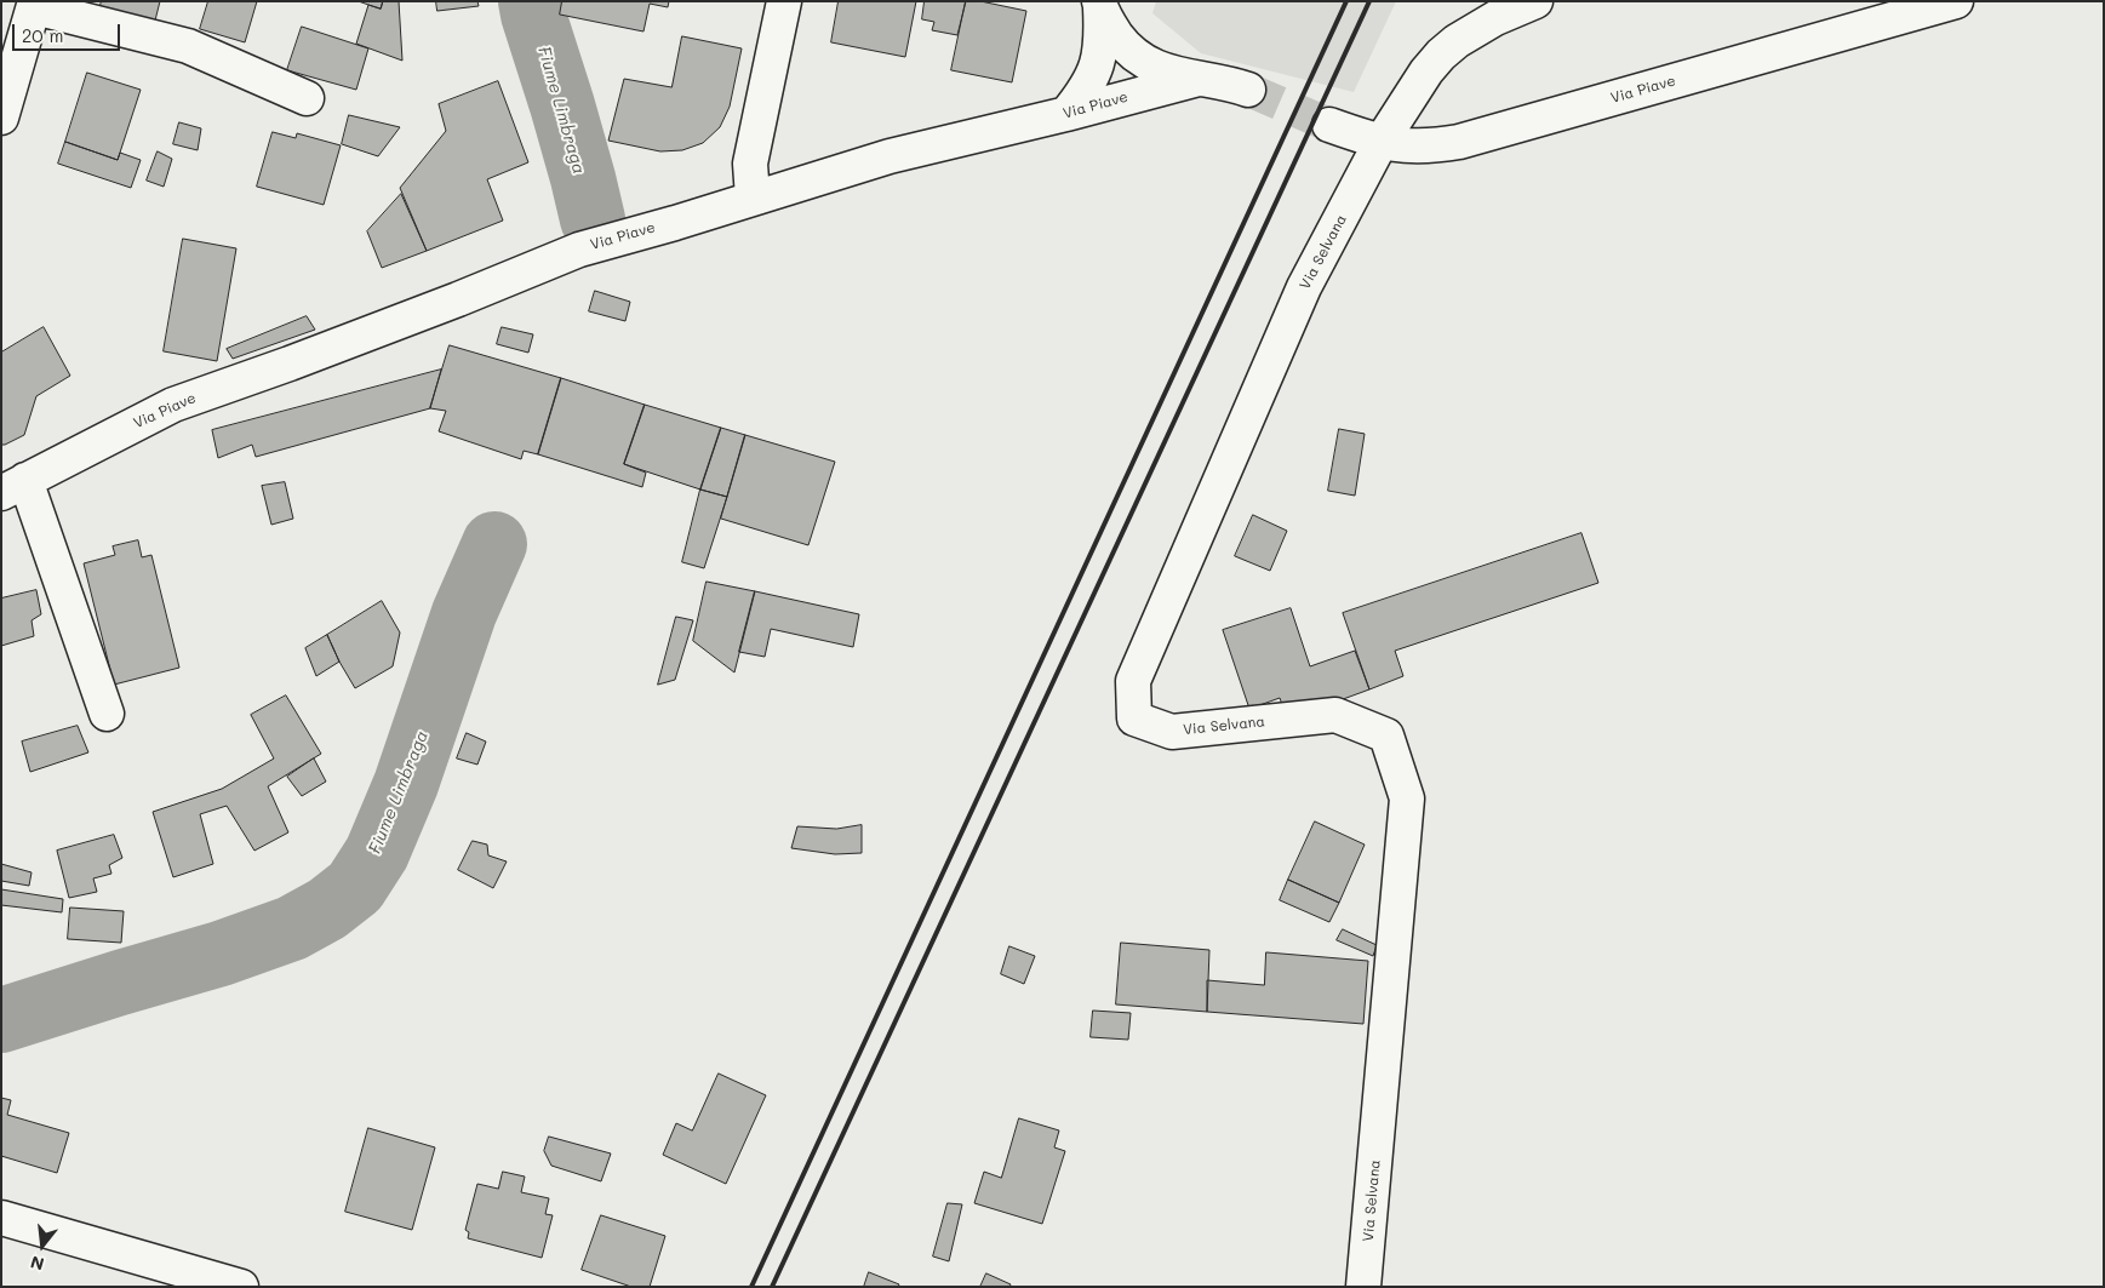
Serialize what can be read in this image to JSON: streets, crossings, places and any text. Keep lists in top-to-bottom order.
{
  "streets": {
    "street": ["Via Piave", "Via Selvana"]
  },
  "crossings": [
    ["Via Piave", "Via Selvana"]
  ],
  "water": ["Fiume Limbraga"],
  "scale_bar": "20 m",
  "north": "bottom"
}
